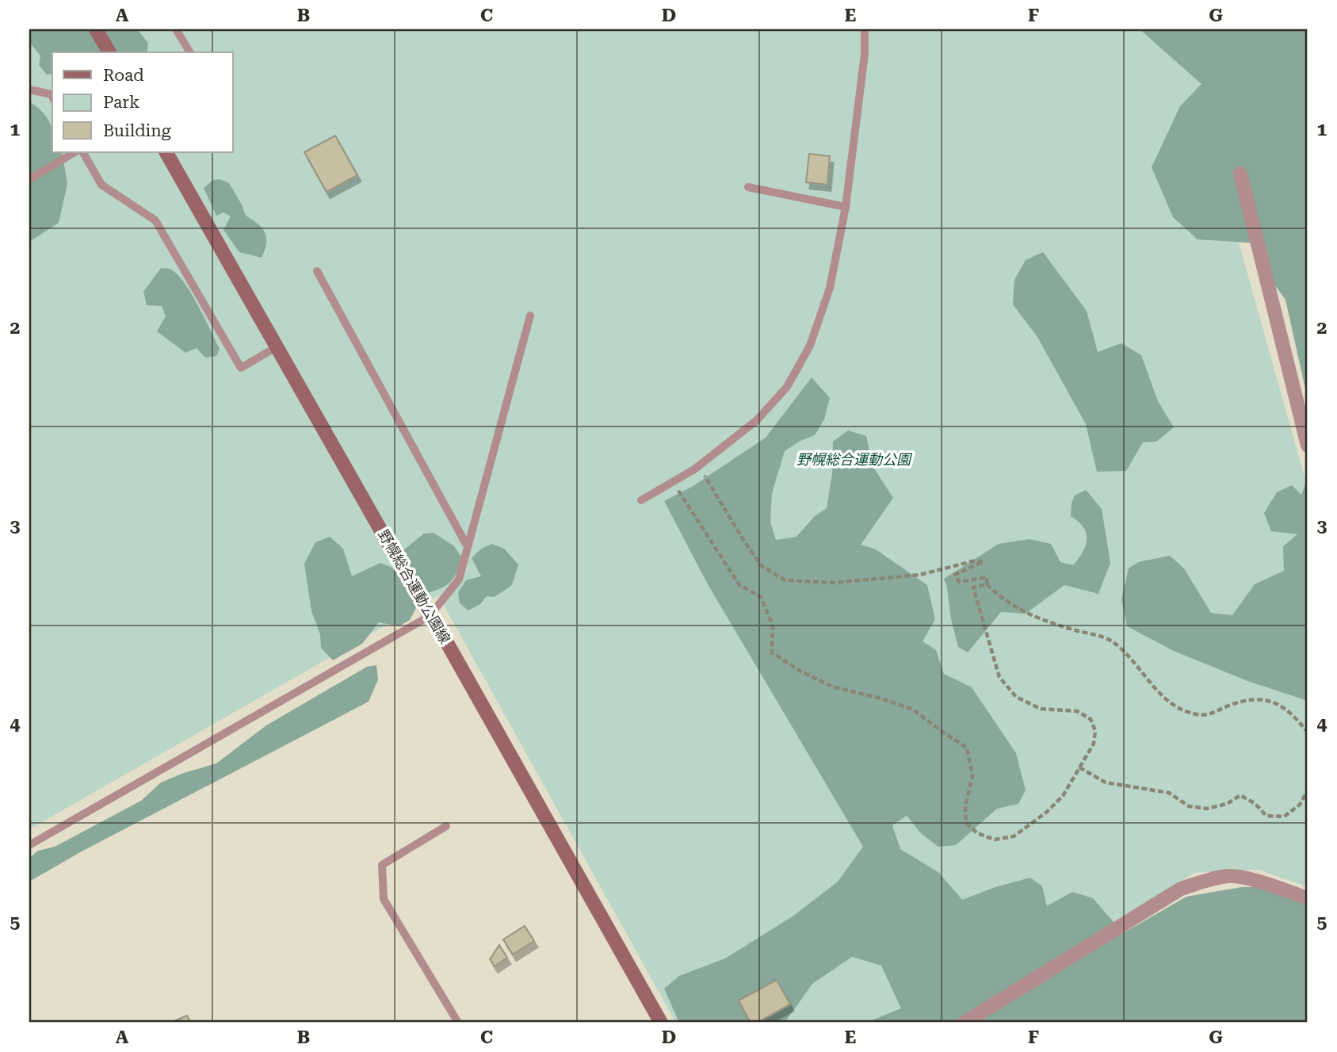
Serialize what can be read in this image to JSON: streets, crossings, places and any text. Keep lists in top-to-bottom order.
{
  "streets": {
    "main road": ["野幌総合運動公園線"]
  },
  "parks": ["野幌総合運動公園"],
  "legend": ["Road", "Park", "Building"],
  "grid": {
    "columns": [
      "A",
      "B",
      "C",
      "D",
      "E",
      "F",
      "G"
    ],
    "rows": [
      "1",
      "2",
      "3",
      "4",
      "5"
    ]
  }
}
